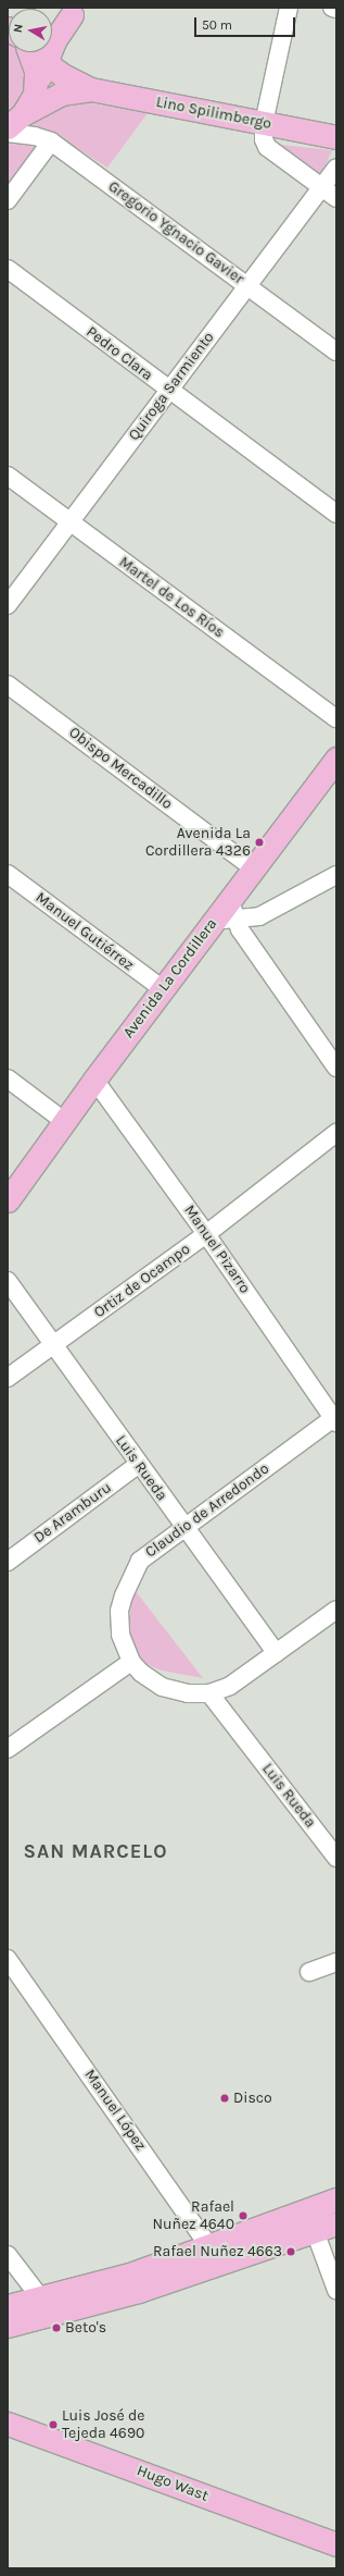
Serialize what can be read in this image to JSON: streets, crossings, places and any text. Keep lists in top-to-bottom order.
{
  "streets": {
    "main road": ["Lino Spilimbergo", "Avenida La Cordillera", "Hugo Wast"],
    "street": [
      "Gregorio Ygnacio Gavier",
      "Pedro Clara",
      "Quiroga Sarmiento",
      "Martel de Los Ríos",
      "Obispo Mercadillo",
      "Manuel Gutiérrez",
      "Manuel Pizarro",
      "Ortiz de Ocampo",
      "Luis Rueda",
      "Claudio de Arredondo",
      "De Aramburu",
      "Manuel López"
    ]
  },
  "crossings": [
    ["Gregorio Ygnacio Gavier", "Quiroga Sarmiento"],
    ["Pedro Clara", "Quiroga Sarmiento"],
    ["Quiroga Sarmiento", "Martel de Los Ríos"],
    ["Obispo Mercadillo", "Avenida La Cordillera"],
    ["Manuel Gutiérrez", "Avenida La Cordillera"],
    ["Avenida La Cordillera", "Manuel Pizarro"],
    ["Manuel Pizarro", "Ortiz de Ocampo"],
    ["Manuel Pizarro", "Claudio de Arredondo"],
    ["Ortiz de Ocampo", "Luis Rueda"],
    ["Luis Rueda", "Claudio de Arredondo"],
    ["Luis Rueda", "De Aramburu"]
  ],
  "districts": ["SAN MARCELO"],
  "places": [
    "Avenida La Cordillera 4326",
    "Disco",
    "Rafael Nuñez 4640",
    "Rafael Nuñez 4663",
    "Beto's",
    "Luis José de Tejeda 4690"
  ],
  "scale_bar": "50 m",
  "north": "left"
}
